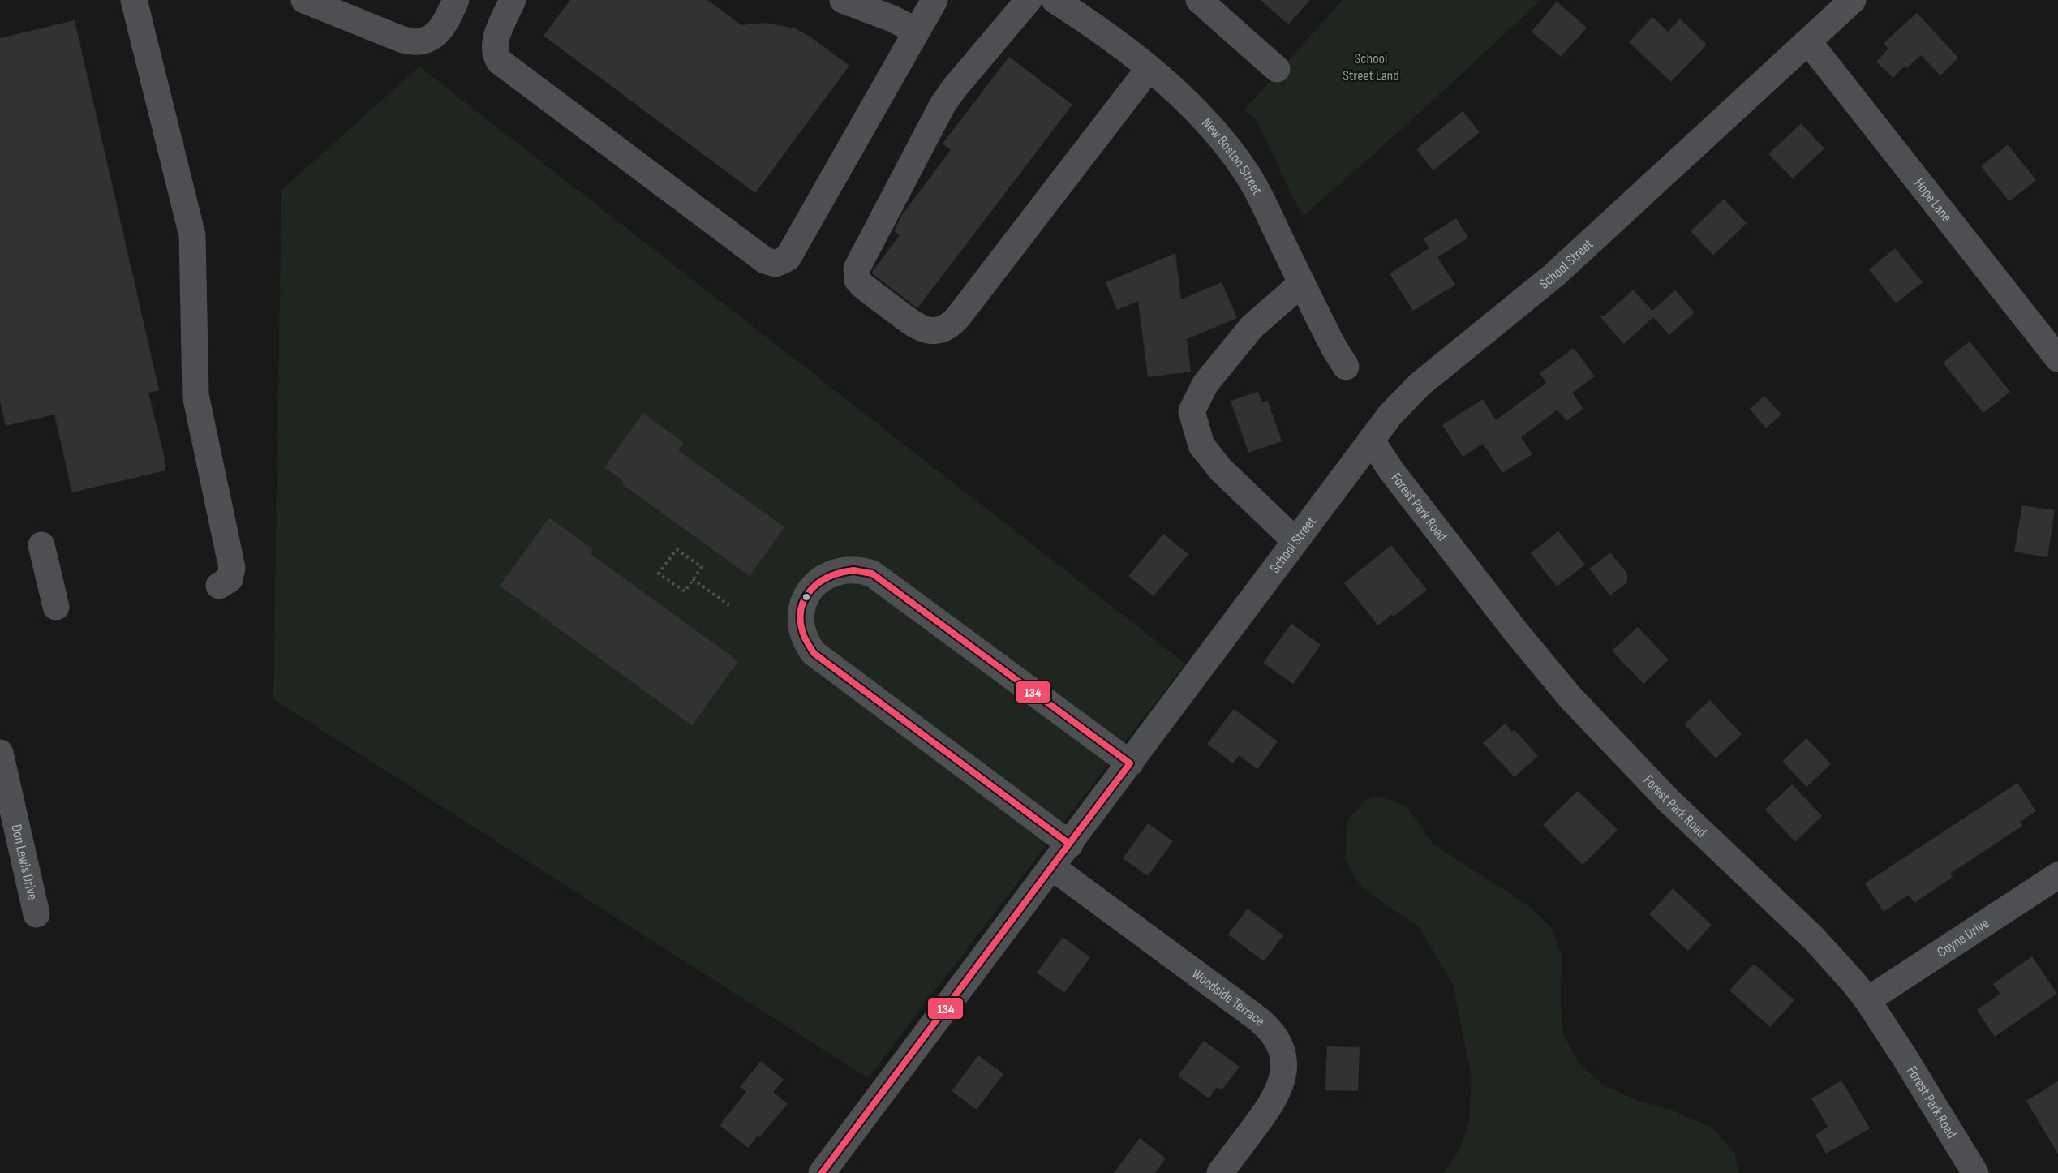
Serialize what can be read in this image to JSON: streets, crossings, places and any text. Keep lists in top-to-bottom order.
{
  "streets": {
    "street": [
      "New Boston Street",
      "Hope Lane",
      "School Street",
      "Forest Park Road",
      "Don Lewis Drive",
      "Coyne Drive",
      "Woodside Terrace"
    ]
  },
  "crossings": [
    ["Hope Lane", "School Street"],
    ["School Street", "Forest Park Road"],
    ["School Street", "Woodside Terrace"],
    ["Forest Park Road", "Coyne Drive"]
  ],
  "parks": ["School Street Land"],
  "lines": ["transit line 134"]
}
